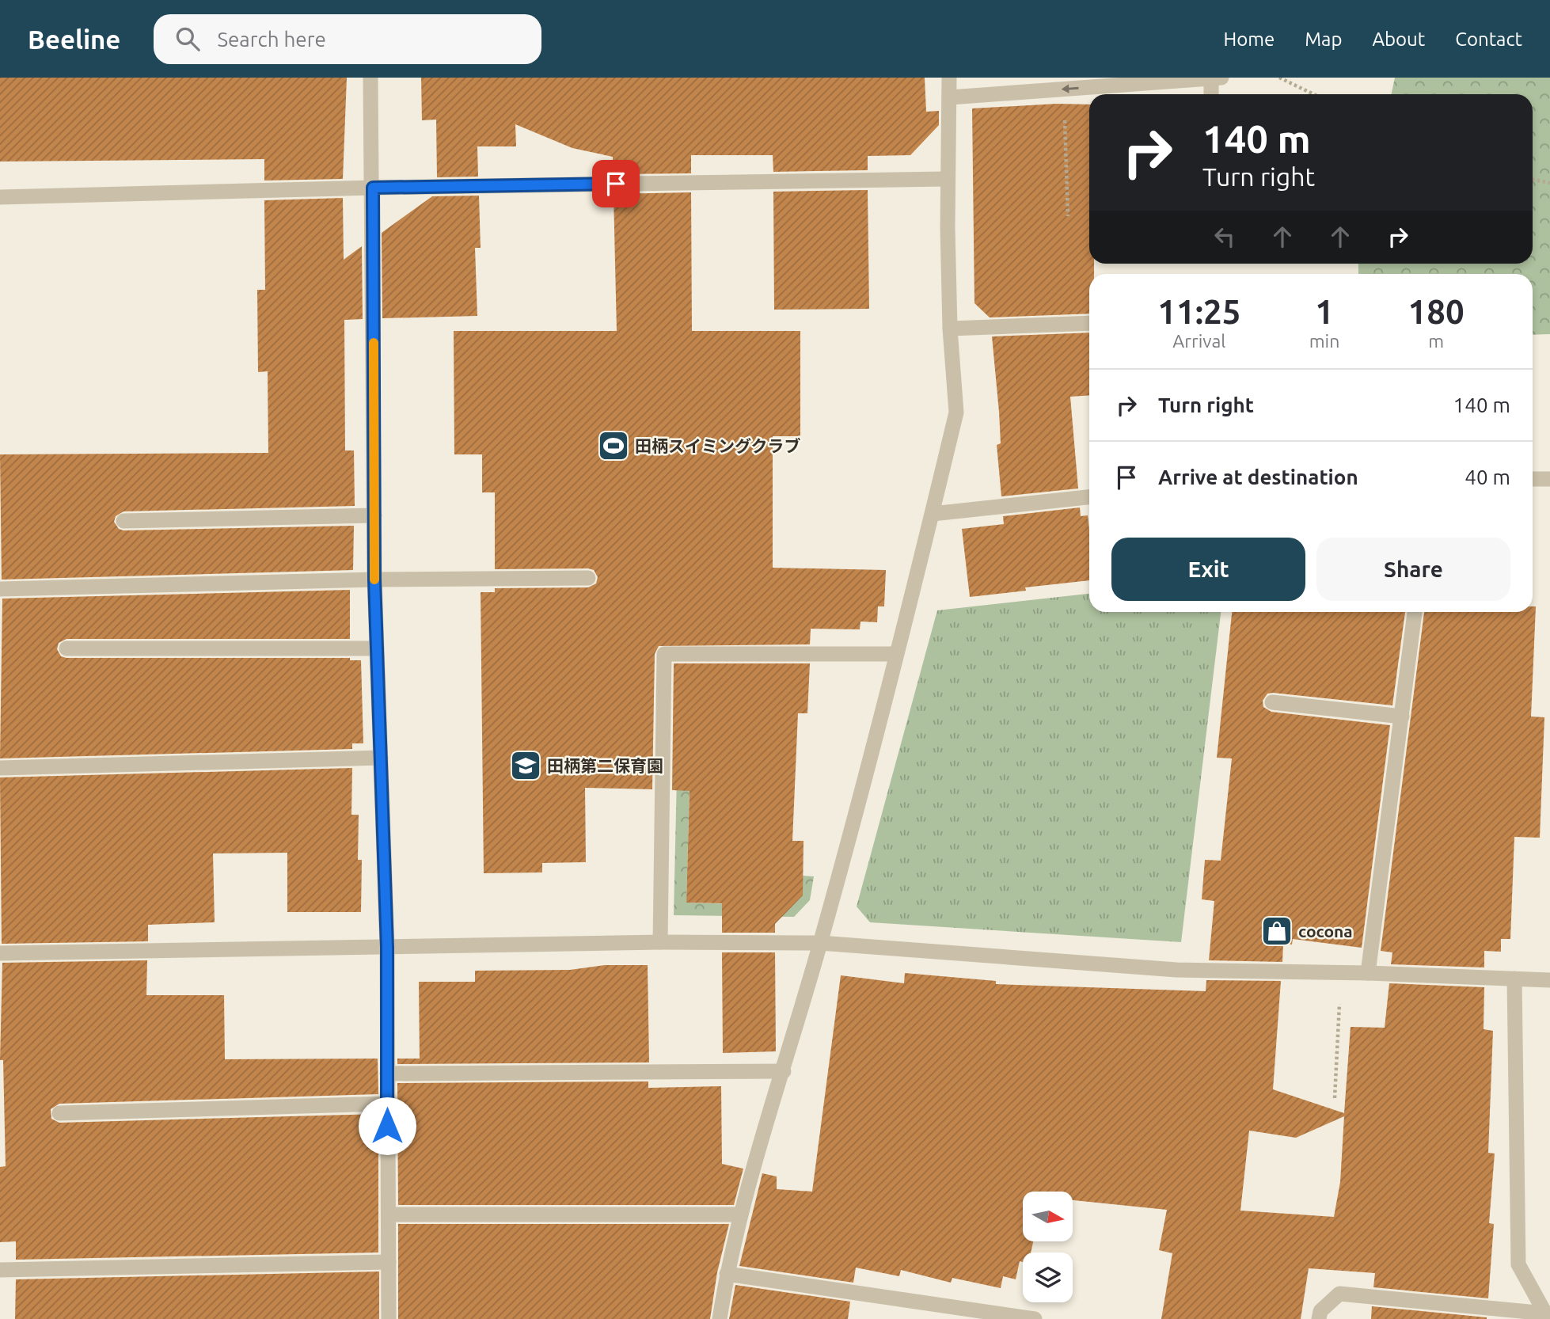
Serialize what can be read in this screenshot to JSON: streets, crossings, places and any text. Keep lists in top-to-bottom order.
{
  "places": {
    "sports": ["田柄スイミングクラブ"],
    "school or university": ["田柄第二保育園"],
    "shop": ["cocona"]
  },
  "north": "right",
  "page": {
    "header": "Beeline",
    "search": "Search here",
    "nav": [
      "Home",
      "Map",
      "About",
      "Contact"
    ],
    "turn": ["140 m", "Turn right"],
    "eta": [
      "11:25",
      "Arrival",
      "1",
      "min",
      "180",
      "m"
    ],
    "list": [
      {
        "name": "Turn right",
        "value": "140 m"
      },
      {
        "name": "Arrive at destination",
        "value": "40 m"
      }
    ],
    "buttons": ["Exit", "Share"]
  }
}
